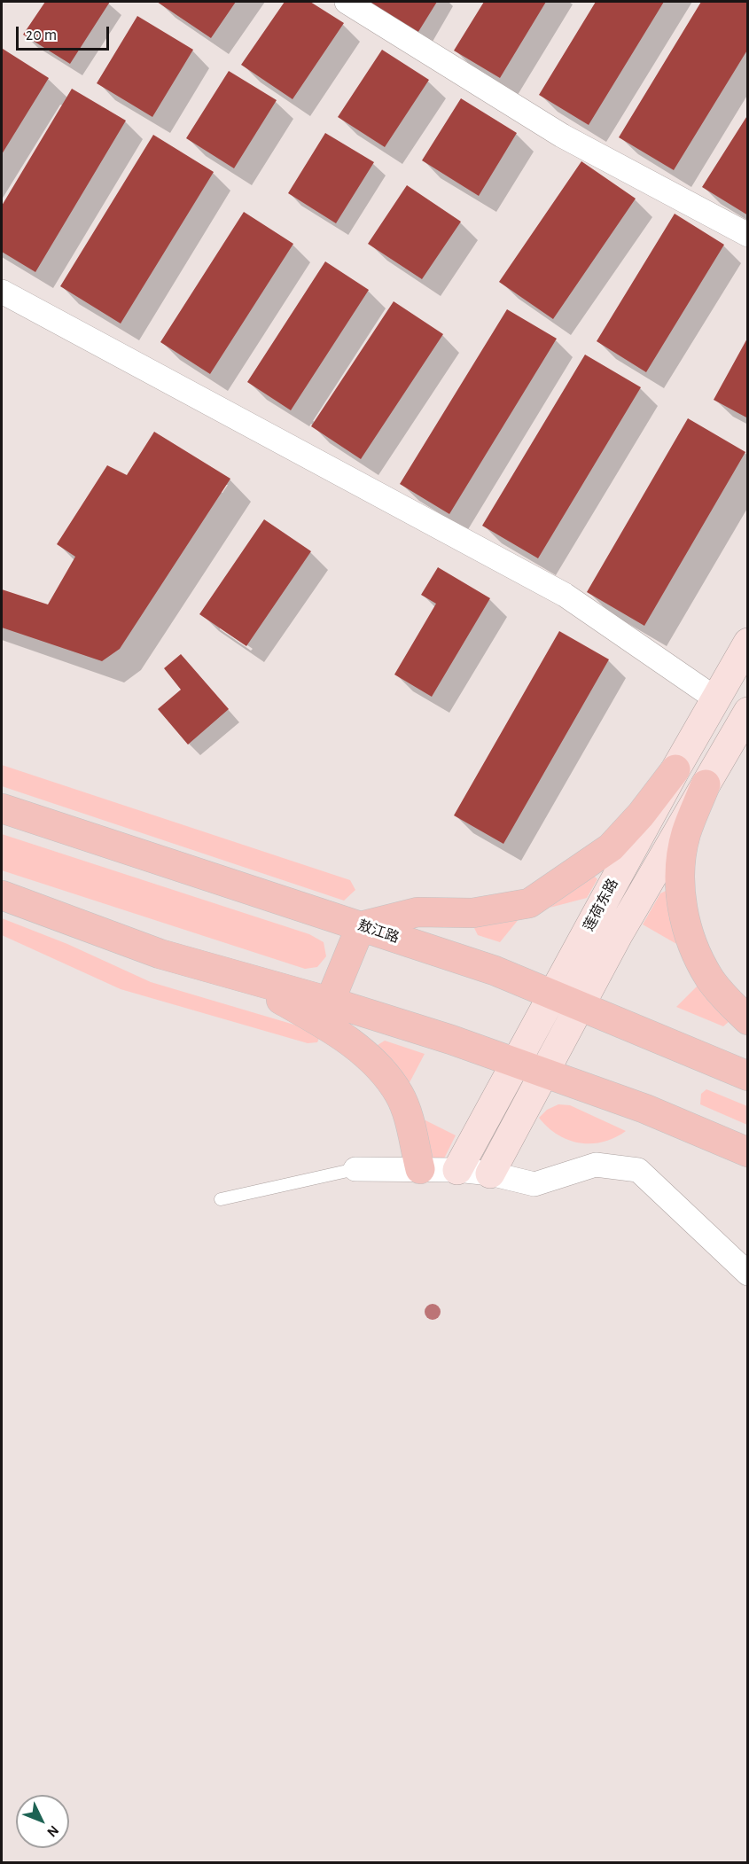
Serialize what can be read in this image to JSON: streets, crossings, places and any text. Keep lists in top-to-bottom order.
{
  "streets": {
    "main road": ["莲荷东路", "敖江路"]
  },
  "crossings": [
    ["莲荷东路", "敖江路"]
  ],
  "scale_bar": "20 m",
  "north": "bottom right"
}
